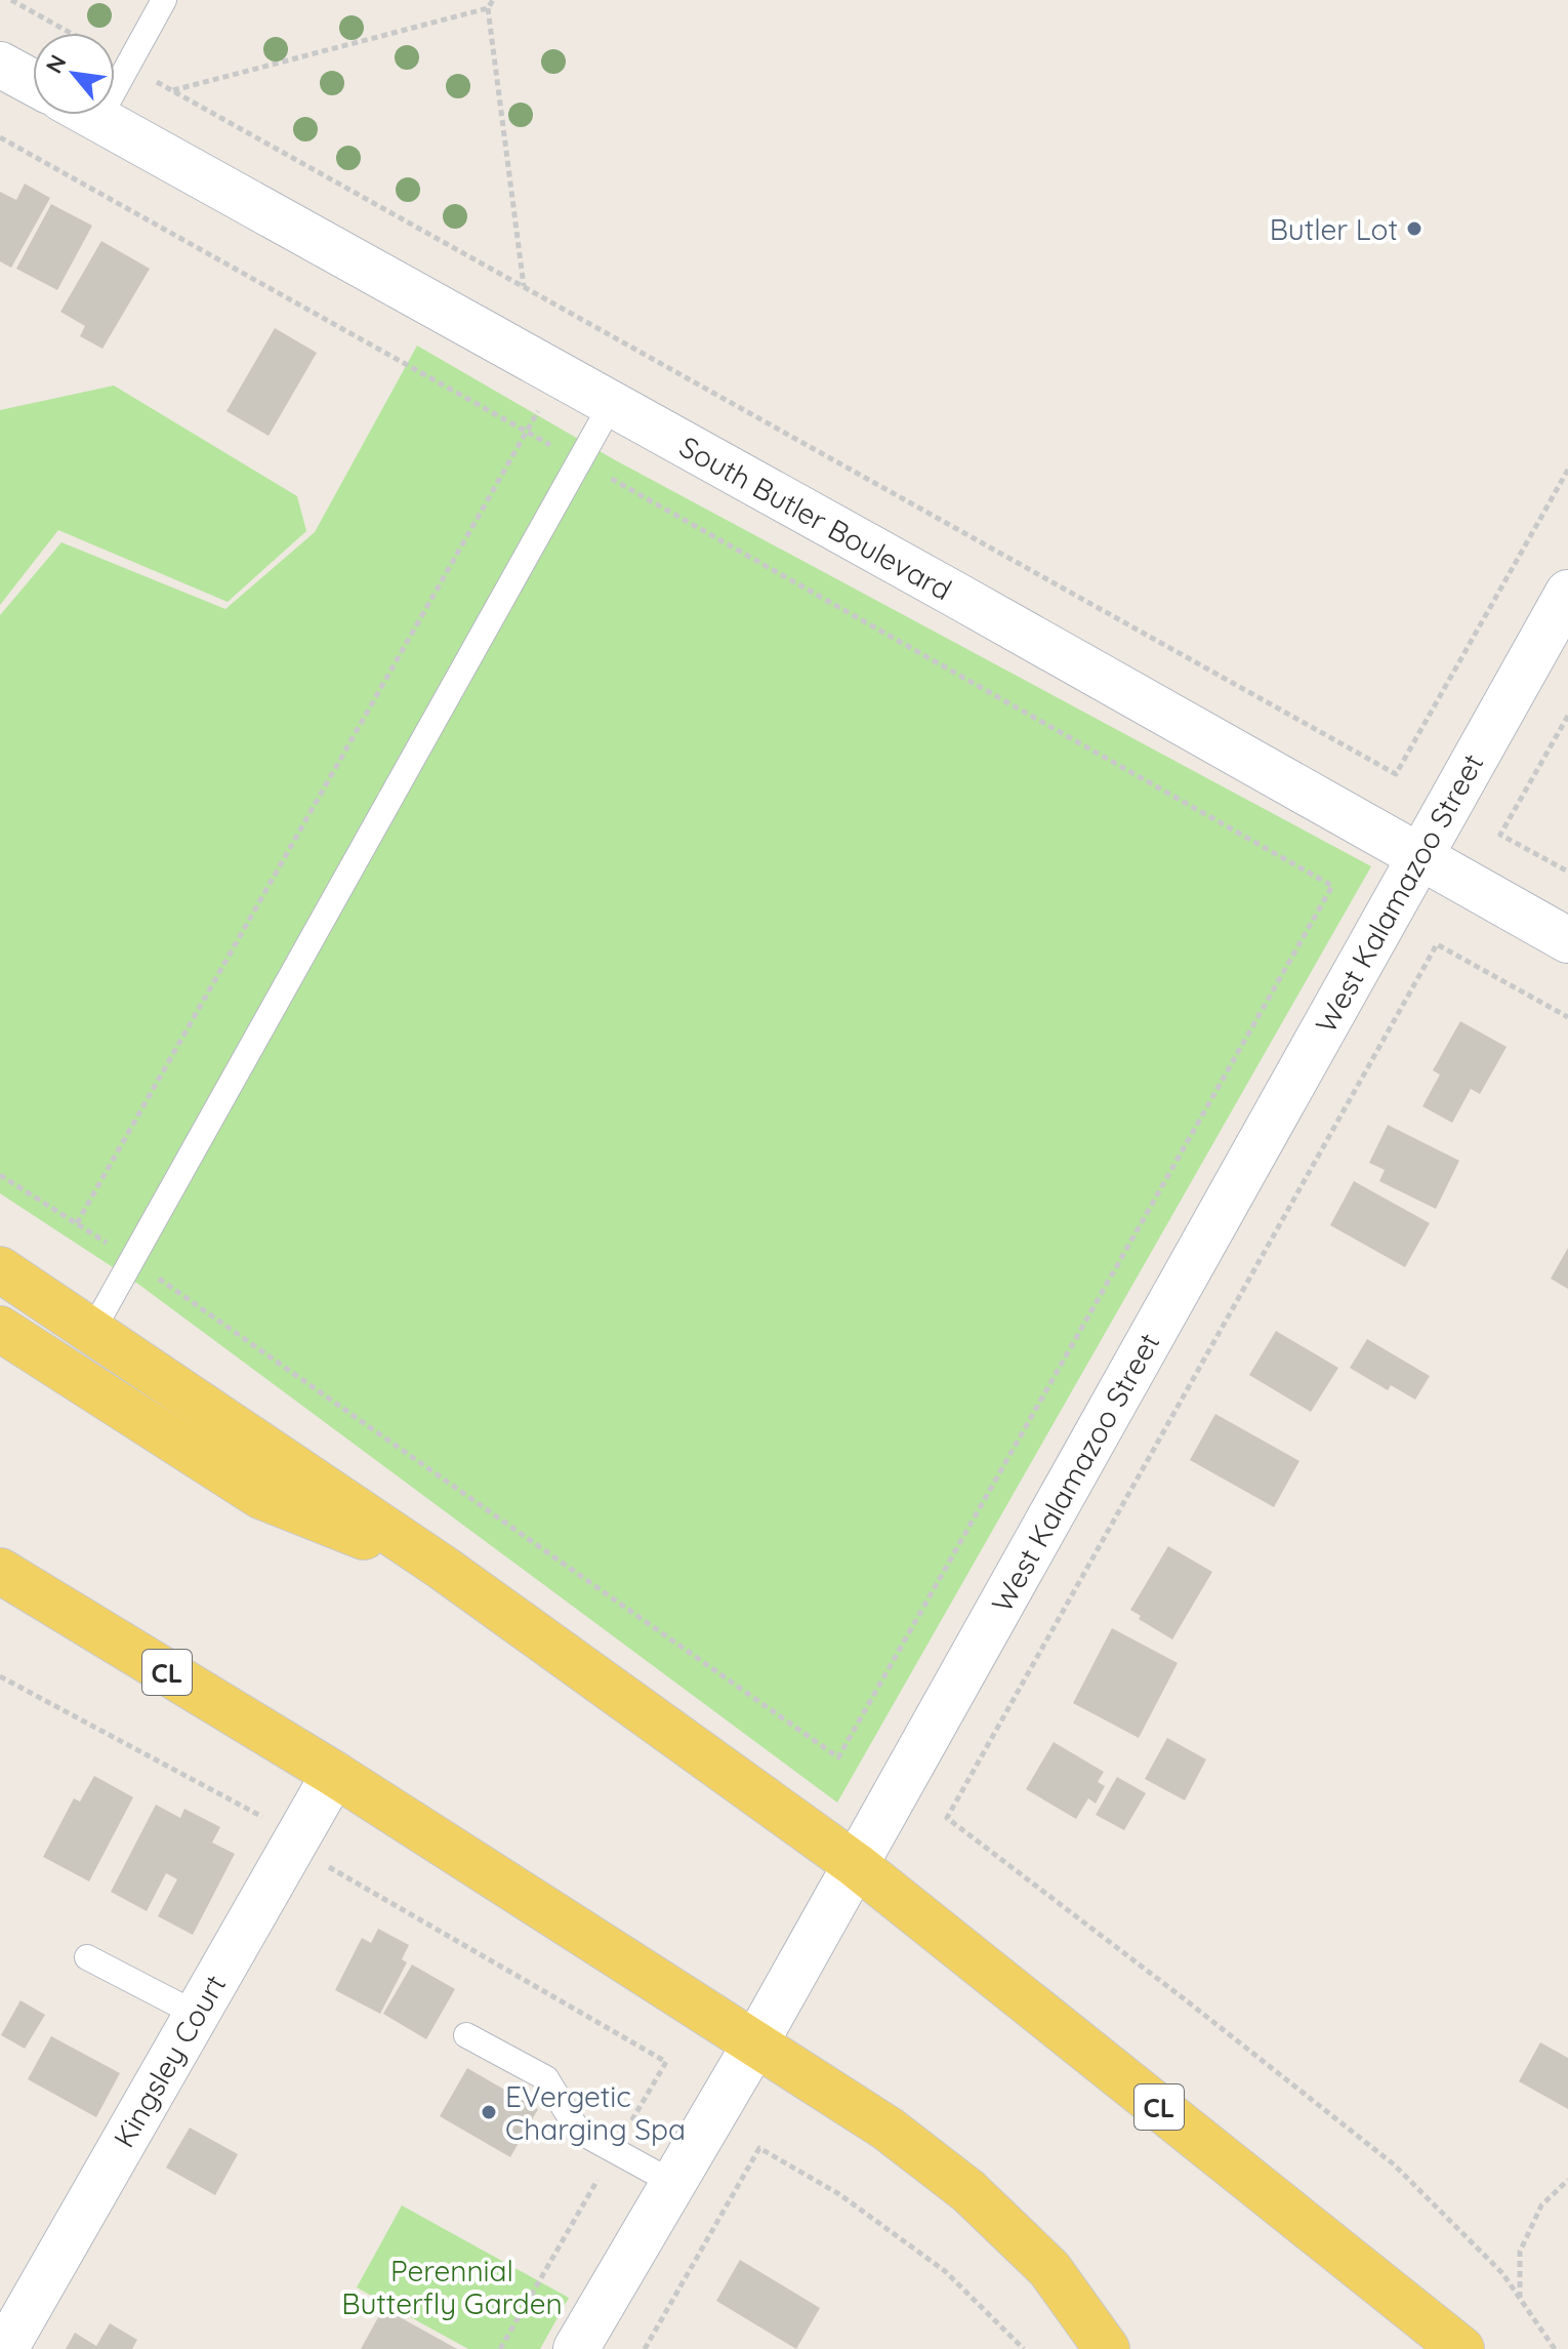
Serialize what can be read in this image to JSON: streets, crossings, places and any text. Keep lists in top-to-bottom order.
{
  "streets": {
    "main road": ["CL"],
    "street": ["South Butler Boulevard", "West Kalamazoo Street", "Kingsley Court"]
  },
  "crossings": [
    ["South Butler Boulevard", "West Kalamazoo Street"],
    ["West Kalamazoo Street", "CL"],
    ["CL", "Kingsley Court"]
  ],
  "parks": ["Perennial Butterfly Garden"],
  "places": ["Butler Lot", "EVergetic Charging Spa"],
  "north": "top left"
}
